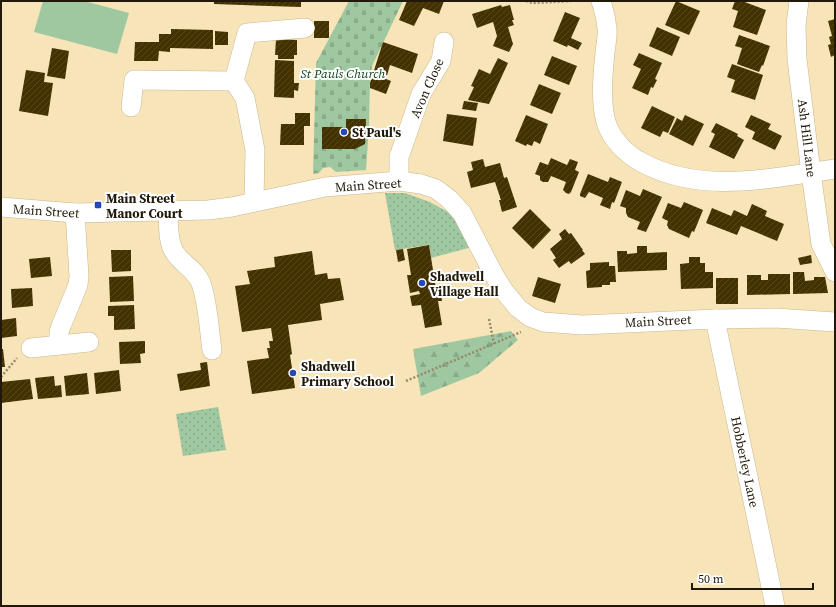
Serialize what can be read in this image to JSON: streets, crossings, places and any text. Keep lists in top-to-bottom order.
{
  "streets": {
    "street": [
      "Avon Close",
      "Ash Hill Lane",
      "Main Street",
      "Hobberley Lane"
    ]
  },
  "crossings": [
    ["Avon Close", "Main Street"],
    ["Main Street", "Hobberley Lane"]
  ],
  "parks": ["St Pauls Church"],
  "places": {
    "other": ["St Paul's", "Shadwell Village Hall", "Shadwell Primary School"],
    "transit": ["Main Street Manor Court"]
  },
  "scale_bar": "50 m"
}
